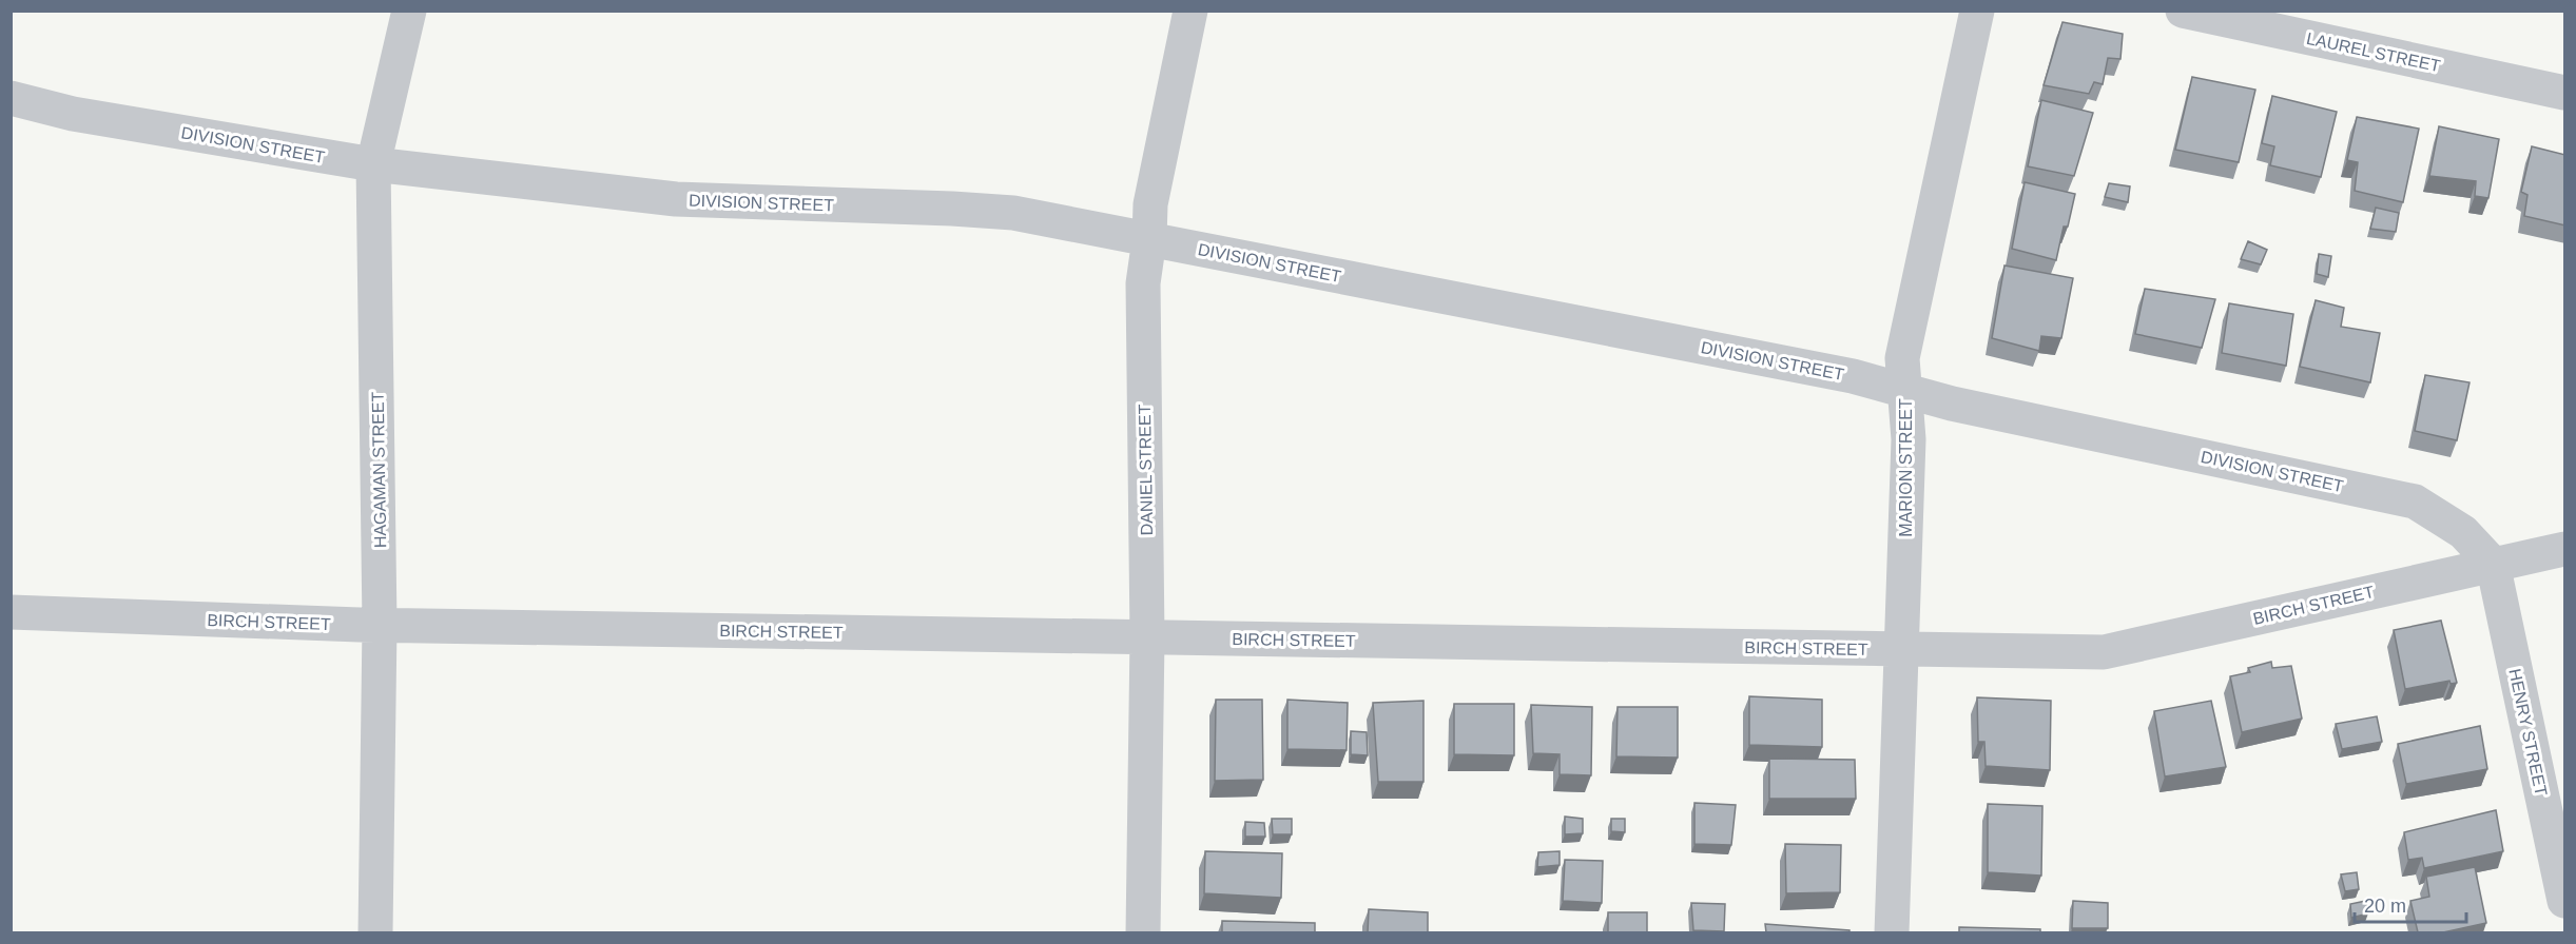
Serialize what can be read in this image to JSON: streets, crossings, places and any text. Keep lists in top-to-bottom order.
{
  "streets": {
    "street": [
      "LAUREL STREET",
      "DIVISION STREET",
      "MARION STREET",
      "HAGAMAN STREET",
      "DANIEL STREET",
      "BIRCH STREET",
      "HENRY STREET"
    ]
  },
  "crossings": [
    ["DIVISION STREET", "MARION STREET"],
    ["DIVISION STREET", "HAGAMAN STREET"],
    ["DIVISION STREET", "DANIEL STREET"],
    ["DIVISION STREET", "BIRCH STREET"],
    ["DIVISION STREET", "HENRY STREET"],
    ["MARION STREET", "BIRCH STREET"],
    ["HAGAMAN STREET", "BIRCH STREET"],
    ["DANIEL STREET", "BIRCH STREET"],
    ["BIRCH STREET", "HENRY STREET"]
  ],
  "scale_bar": "20 m"
}
